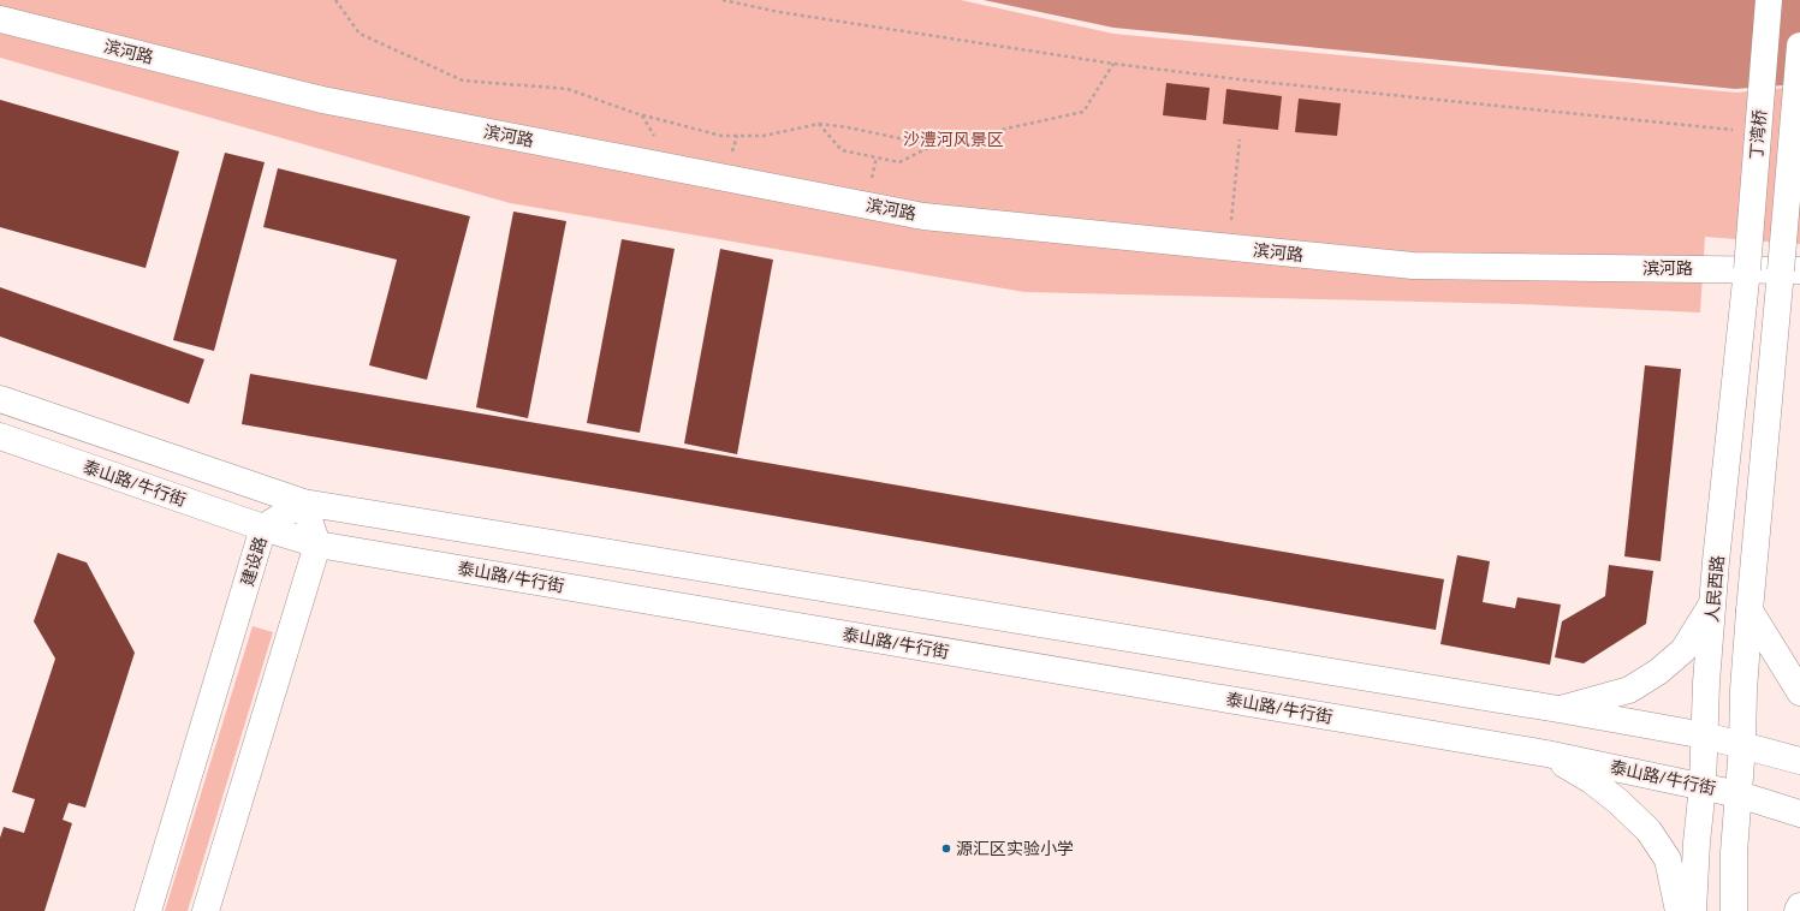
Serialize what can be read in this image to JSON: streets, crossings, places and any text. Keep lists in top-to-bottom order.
{
  "streets": {
    "main road": [
      "滨河路",
      "丁湾桥",
      "泰山路/牛行街",
      "建设路",
      "人民西路"
    ]
  },
  "crossings": [
    ["滨河路", "丁湾桥"],
    ["滨河路", "人民西路"],
    ["丁湾桥", "人民西路"],
    ["泰山路/牛行街", "建设路"],
    ["泰山路/牛行街", "人民西路"]
  ],
  "parks": ["沙澧河风景区"],
  "places": ["源汇区实验小学"]
}
